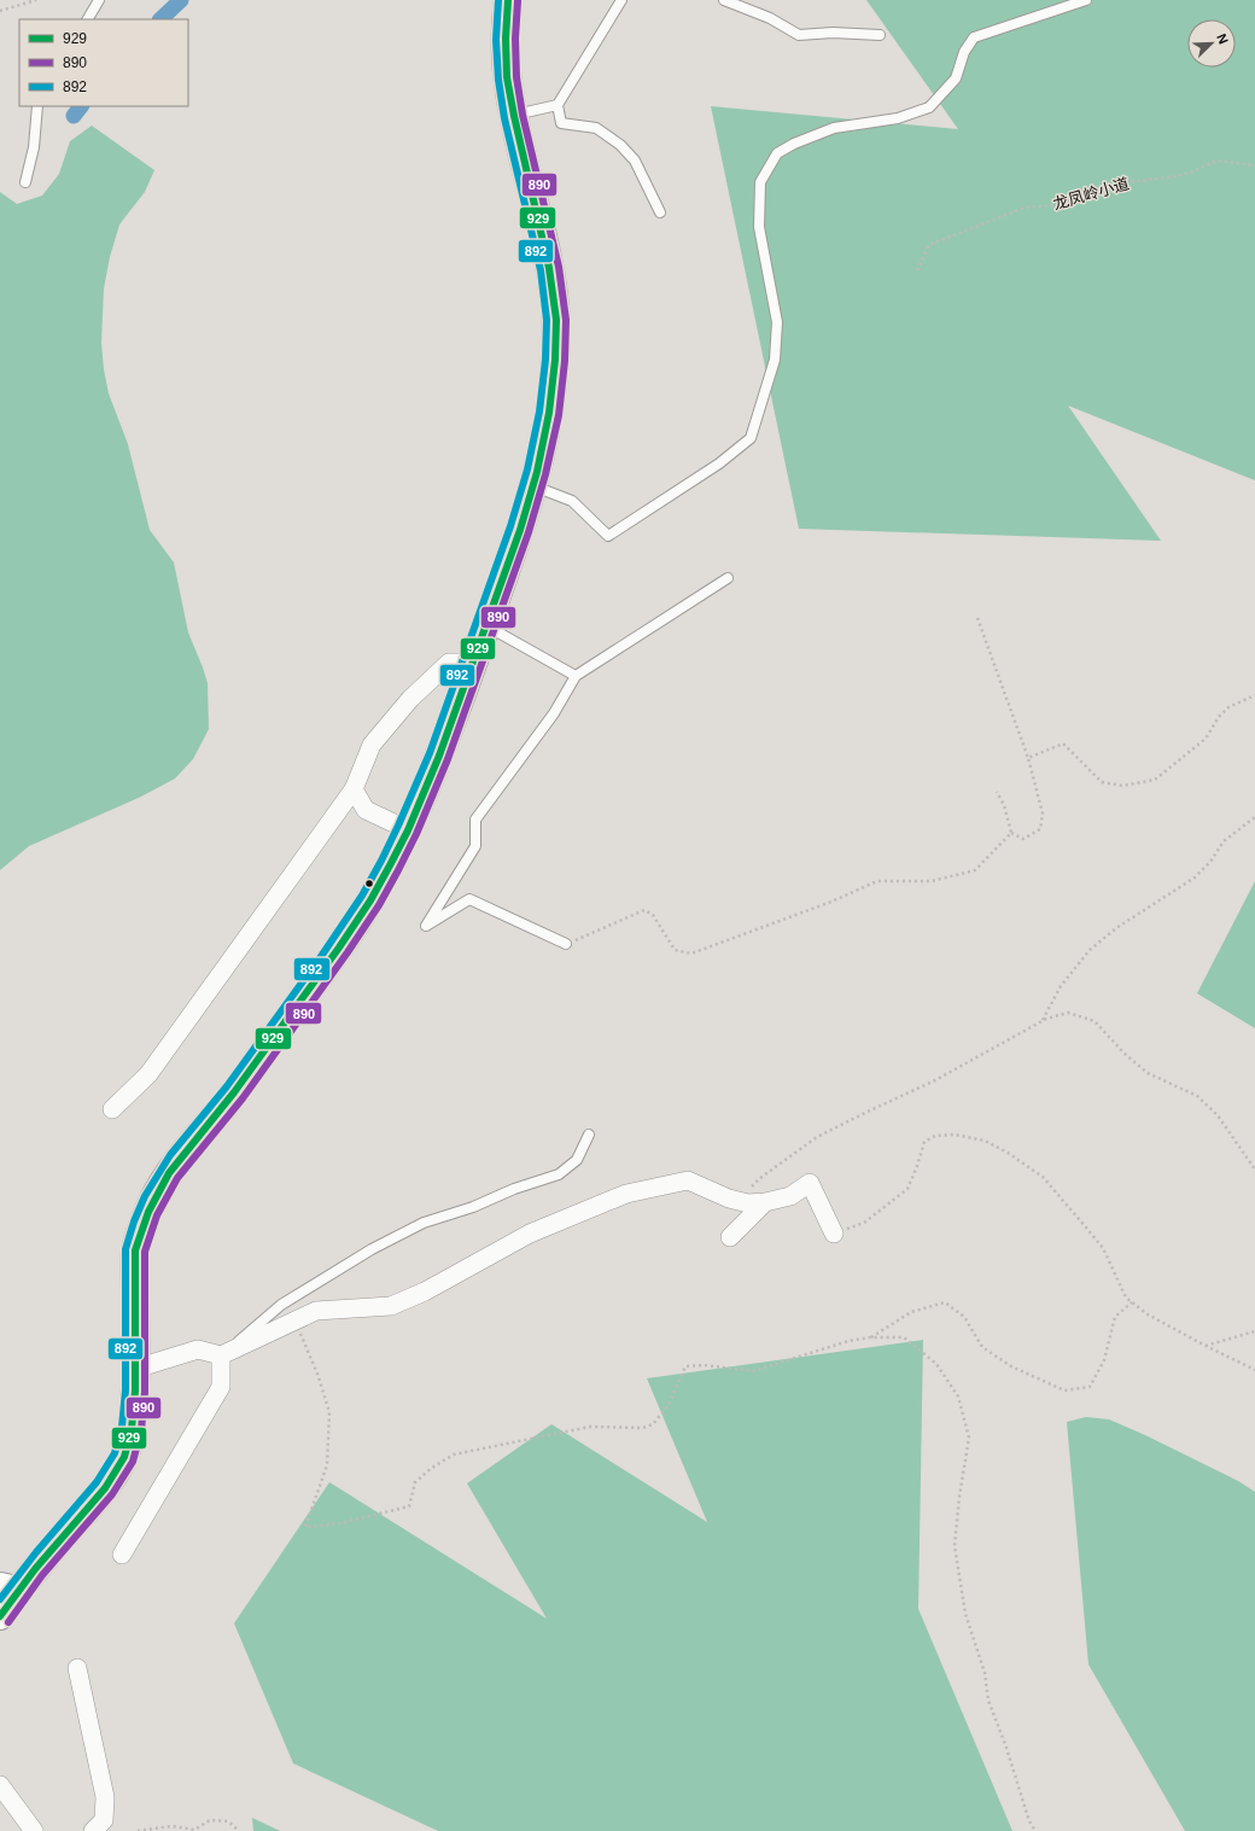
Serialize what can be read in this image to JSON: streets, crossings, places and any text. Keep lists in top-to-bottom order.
{
  "streets": {
    "path": ["龙凤岭小道"]
  },
  "lines": ["transit line 929", "transit line 892", "transit line 890"],
  "legend": ["929", "890", "892"],
  "north": "top right"
}
